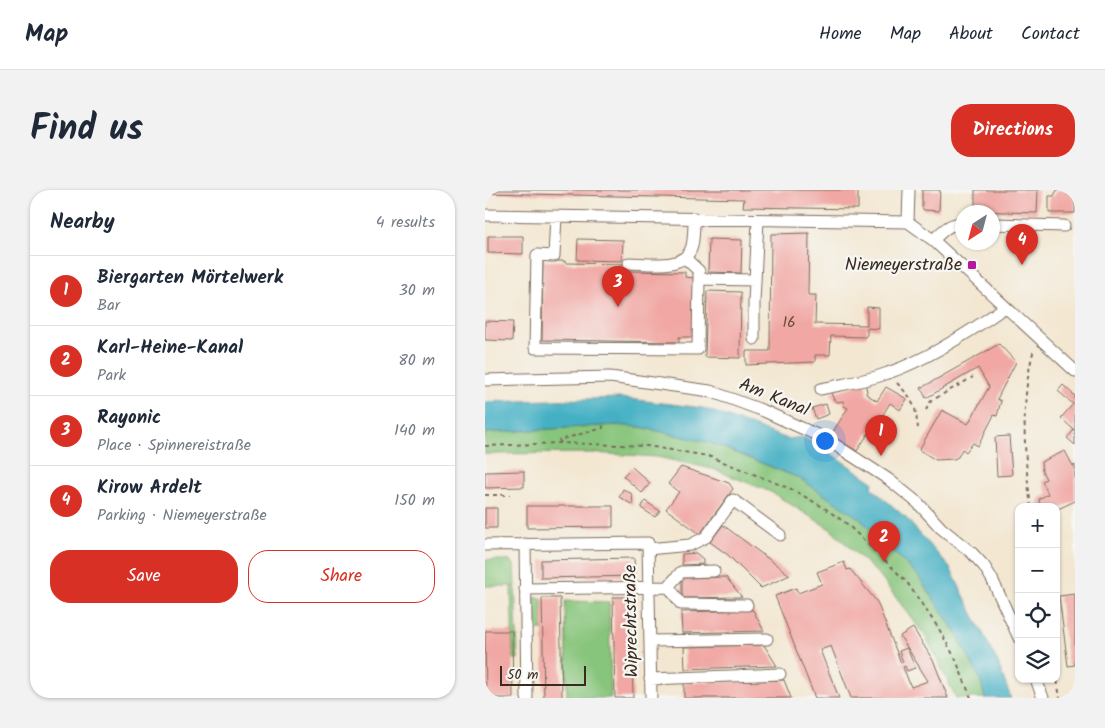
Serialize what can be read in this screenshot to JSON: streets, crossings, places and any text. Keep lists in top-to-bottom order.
{
  "streets": {
    "street": ["Am Kanal", "Wiprechtstraße"]
  },
  "places": {
    "transit": ["Niemeyerstraße"]
  },
  "house_numbers": ["16"],
  "scale_bar": "50 m",
  "north": "bottom left",
  "page": {
    "header": "Map",
    "nav": [
      "Home",
      "Map",
      "About",
      "Contact"
    ],
    "title": "Find us",
    "buttons": [
      "Directions",
      ["Save", "Share"]
    ],
    "heading": ["Nearby", "4 results"],
    "pins": [
      "4",
      "3",
      "1",
      "2"
    ],
    "list": [
      {
        "mark": "1",
        "name": "Biergarten Mörtelwerk",
        "note": "Bar",
        "value": "30 m"
      },
      {
        "mark": "2",
        "name": "Karl-Heine-Kanal",
        "note": "Park",
        "value": "80 m"
      },
      {
        "mark": "3",
        "name": "Rayonic",
        "note": "Place · Spinnereistraße",
        "value": "140 m"
      },
      {
        "mark": "4",
        "name": "Kirow Ardelt",
        "note": "Parking · Niemeyerstraße",
        "value": "150 m"
      }
    ],
    "map_buttons": ["+", "−"],
    "scale": "50 m"
  }
}
